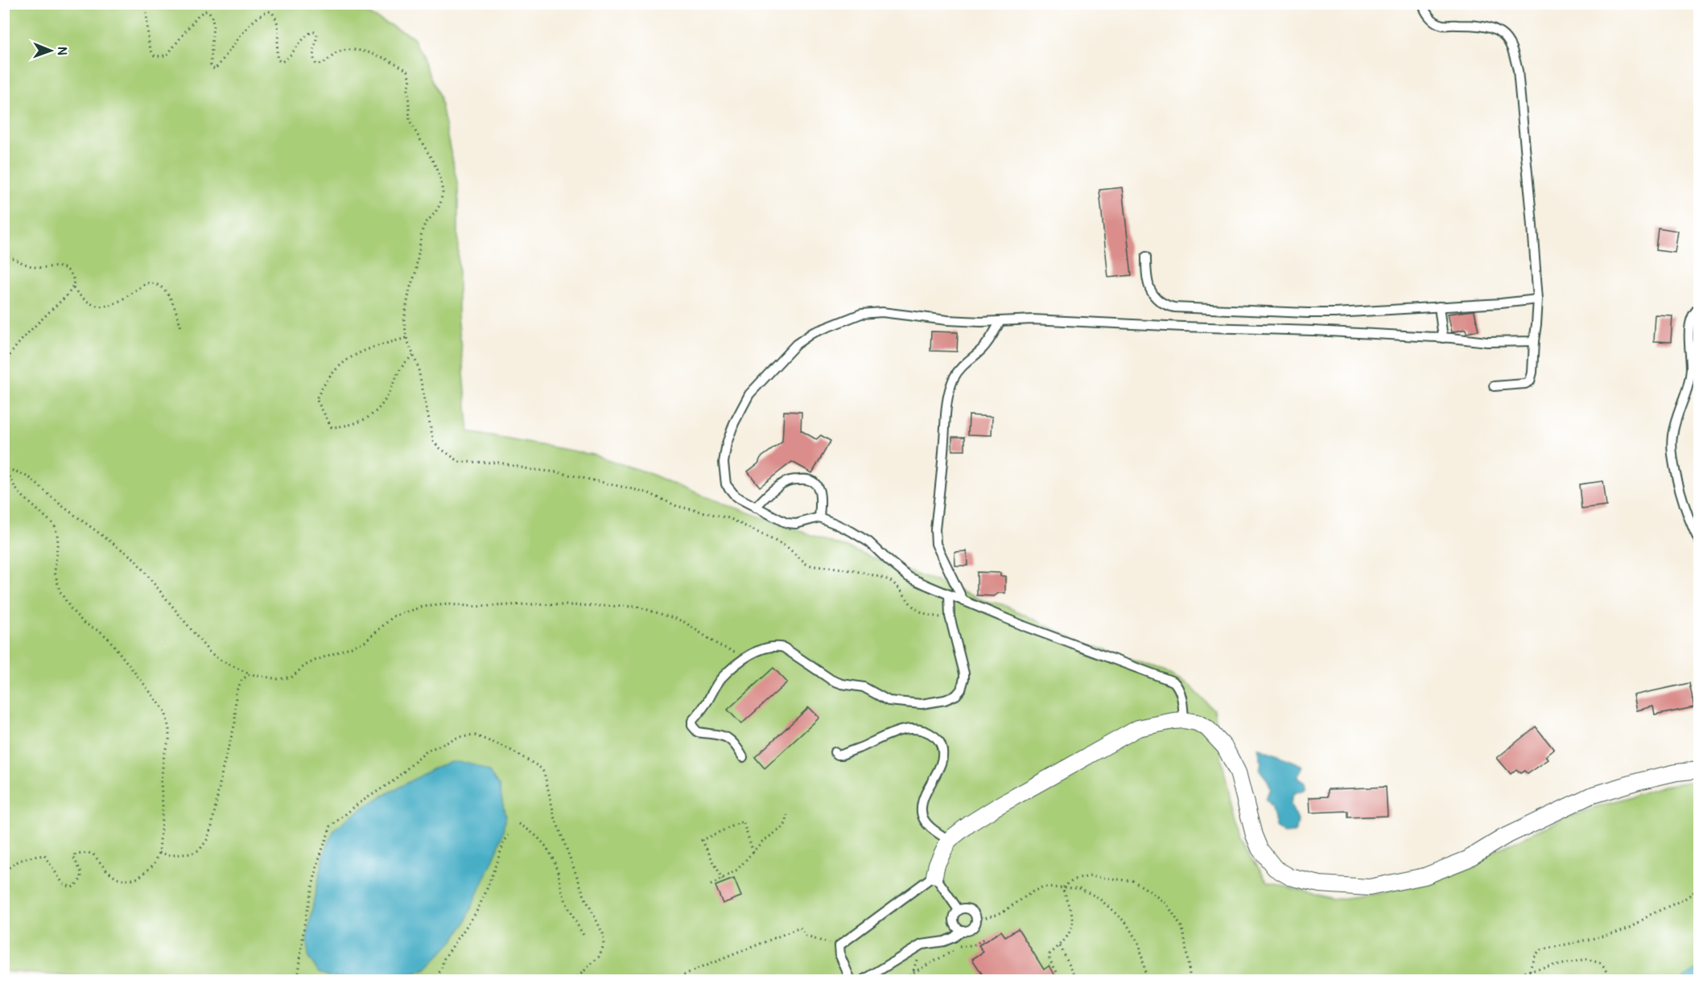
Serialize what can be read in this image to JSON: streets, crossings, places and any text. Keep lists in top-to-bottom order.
{
  "north": "right"
}
